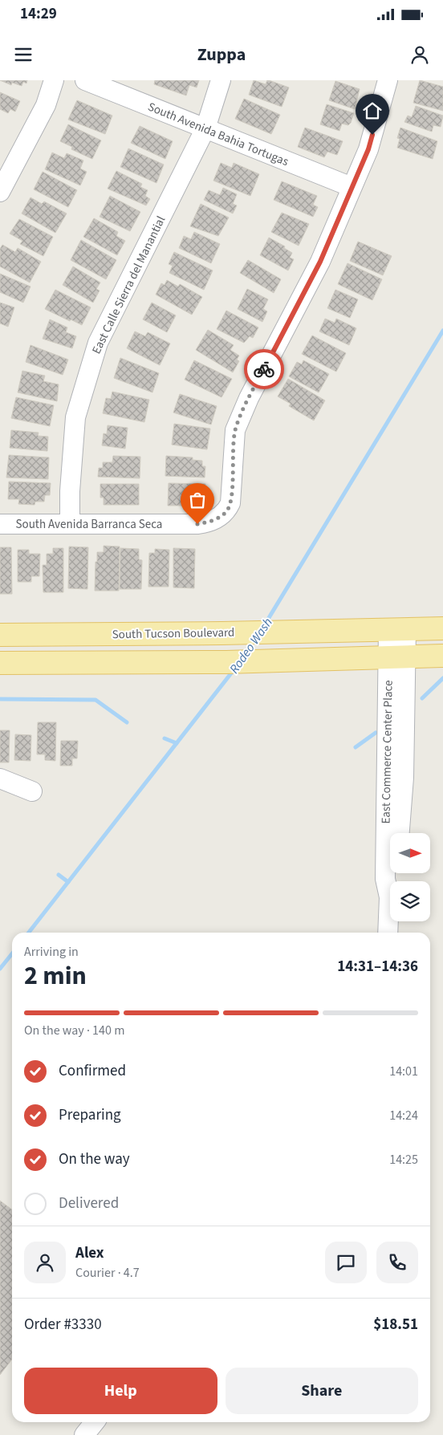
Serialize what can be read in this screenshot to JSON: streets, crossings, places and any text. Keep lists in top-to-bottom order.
{
  "streets": {
    "main road": ["South Tucson Boulevard"],
    "street": [
      "South Avenida Bahia Tortugas",
      "East Calle Sierra del Manantial",
      "South Avenida Barranca Seca",
      "East Commerce Center Place"
    ]
  },
  "crossings": [
    ["South Avenida Bahia Tortugas", "East Calle Sierra del Manantial"],
    ["South Avenida Bahia Tortugas", "South Avenida Barranca Seca"],
    ["East Calle Sierra del Manantial", "South Avenida Barranca Seca"],
    ["South Tucson Boulevard", "East Commerce Center Place"]
  ],
  "water": ["Rodeo Wash"],
  "north": "right",
  "page": {
    "status": "14:29",
    "header": "Zuppa",
    "heading": ["2 min", "Arriving in", "14:31–14:36"],
    "panel": [
      "Alex",
      "Courier · 4.7",
      "Order #3330",
      "$18.51"
    ],
    "bar": "On the way · 140 m",
    "list": [
      ["Confirmed", "14:01"],
      ["Preparing", "14:24"],
      ["On the way", "14:25"],
      "Delivered"
    ],
    "buttons": ["Help", "Share"]
  }
}
